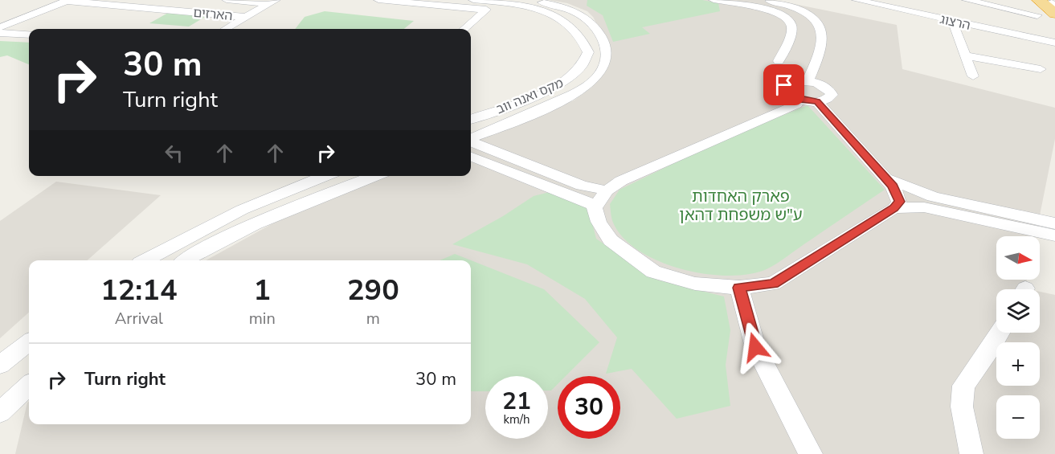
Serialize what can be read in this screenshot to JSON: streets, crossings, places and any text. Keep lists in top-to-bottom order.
{
  "streets": {
    "street": ["הארזים", "הרצוג", "מקס ואנה ווב"]
  },
  "parks": ["פארק האחדות ע\"ש משפחת דהאן"],
  "north": "right",
  "page": {
    "turn": ["30 m", "Turn right"],
    "map_buttons": ["+", "−"],
    "eta": [
      "12:14",
      "Arrival",
      "1",
      "min",
      "290",
      "m"
    ],
    "list": [
      {
        "name": "Turn right",
        "value": "30 m"
      }
    ],
    "speed": "21 km/h",
    "limit": "30"
  }
}
